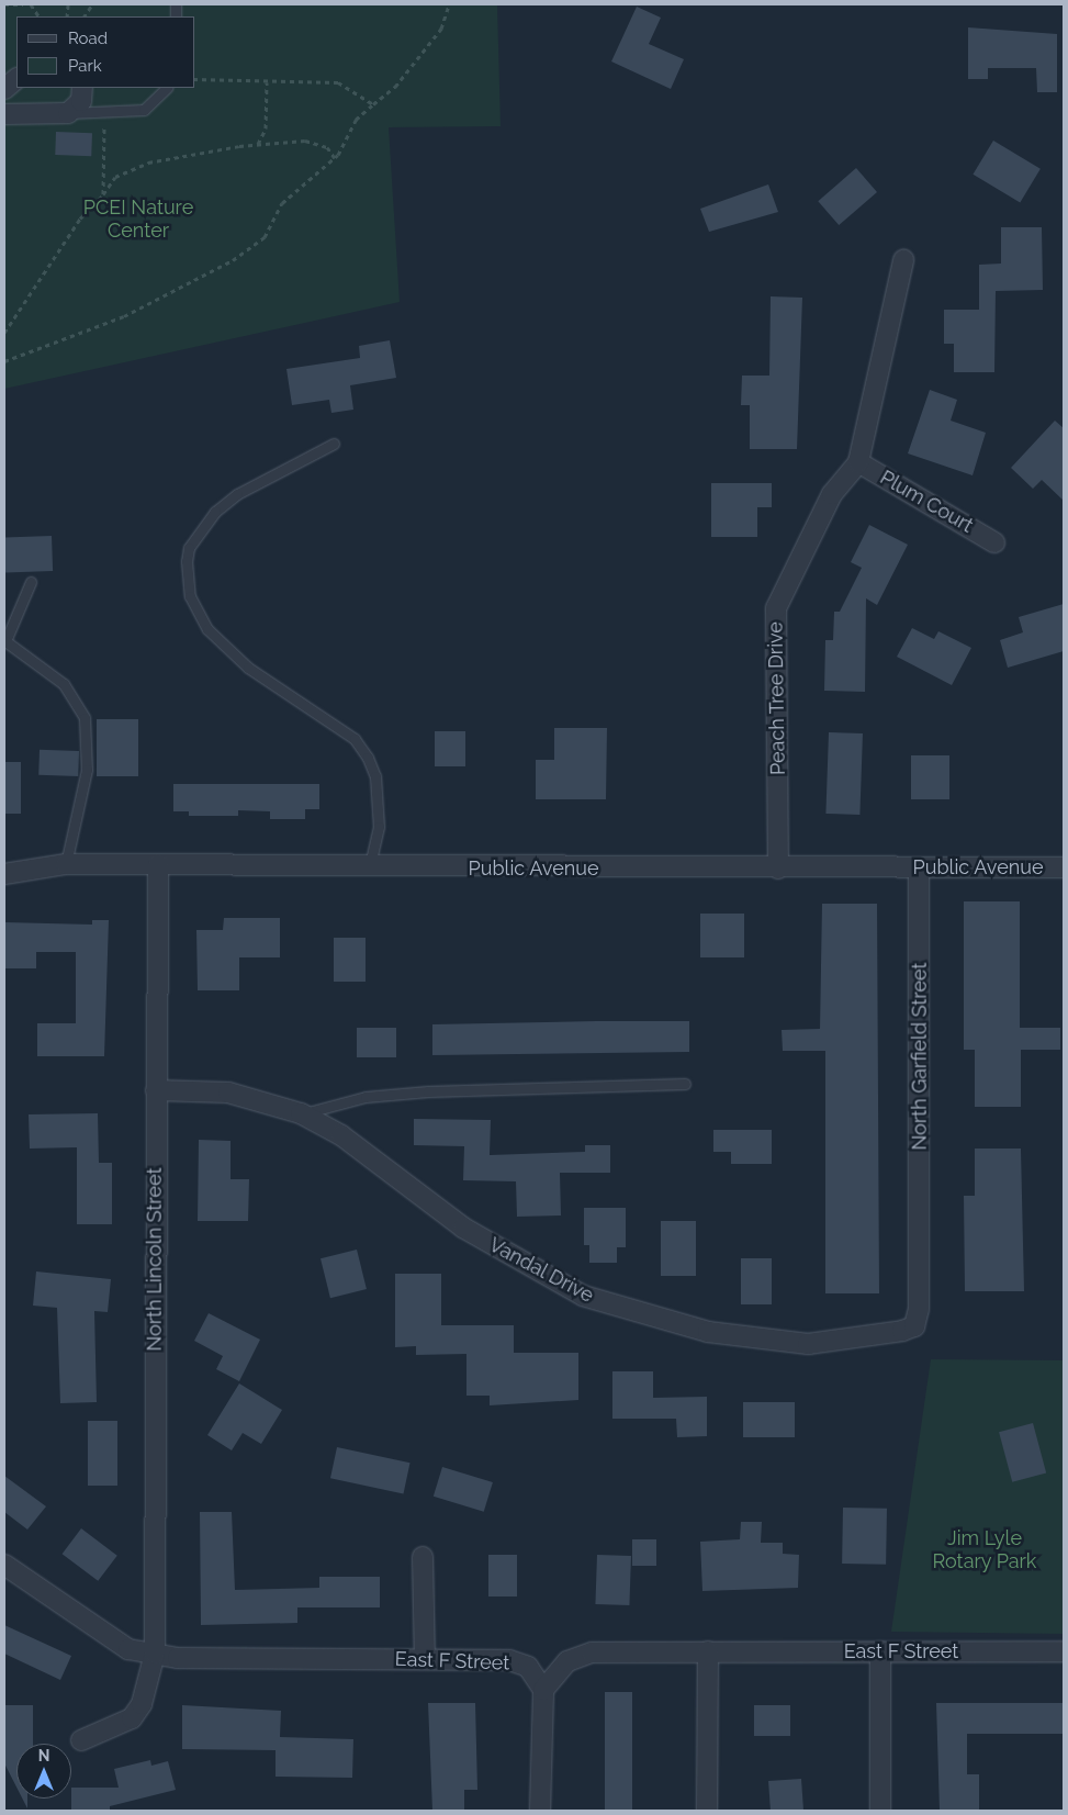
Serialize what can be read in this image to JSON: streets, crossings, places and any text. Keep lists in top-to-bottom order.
{
  "streets": {
    "street": [
      "Plum Court",
      "Peach Tree Drive",
      "Public Avenue",
      "North Garfield Street",
      "North Lincoln Street",
      "Vandal Drive",
      "East F Street"
    ]
  },
  "crossings": [
    ["Plum Court", "Peach Tree Drive"],
    ["Peach Tree Drive", "Public Avenue"],
    ["Public Avenue", "North Garfield Street"],
    ["Public Avenue", "North Lincoln Street"],
    ["North Garfield Street", "Vandal Drive"],
    ["North Lincoln Street", "Vandal Drive"],
    ["North Lincoln Street", "East F Street"]
  ],
  "parks": ["PCEI Nature Center", "Jim Lyle Rotary Park"],
  "legend": ["Road", "Park"],
  "north": "top"
}
